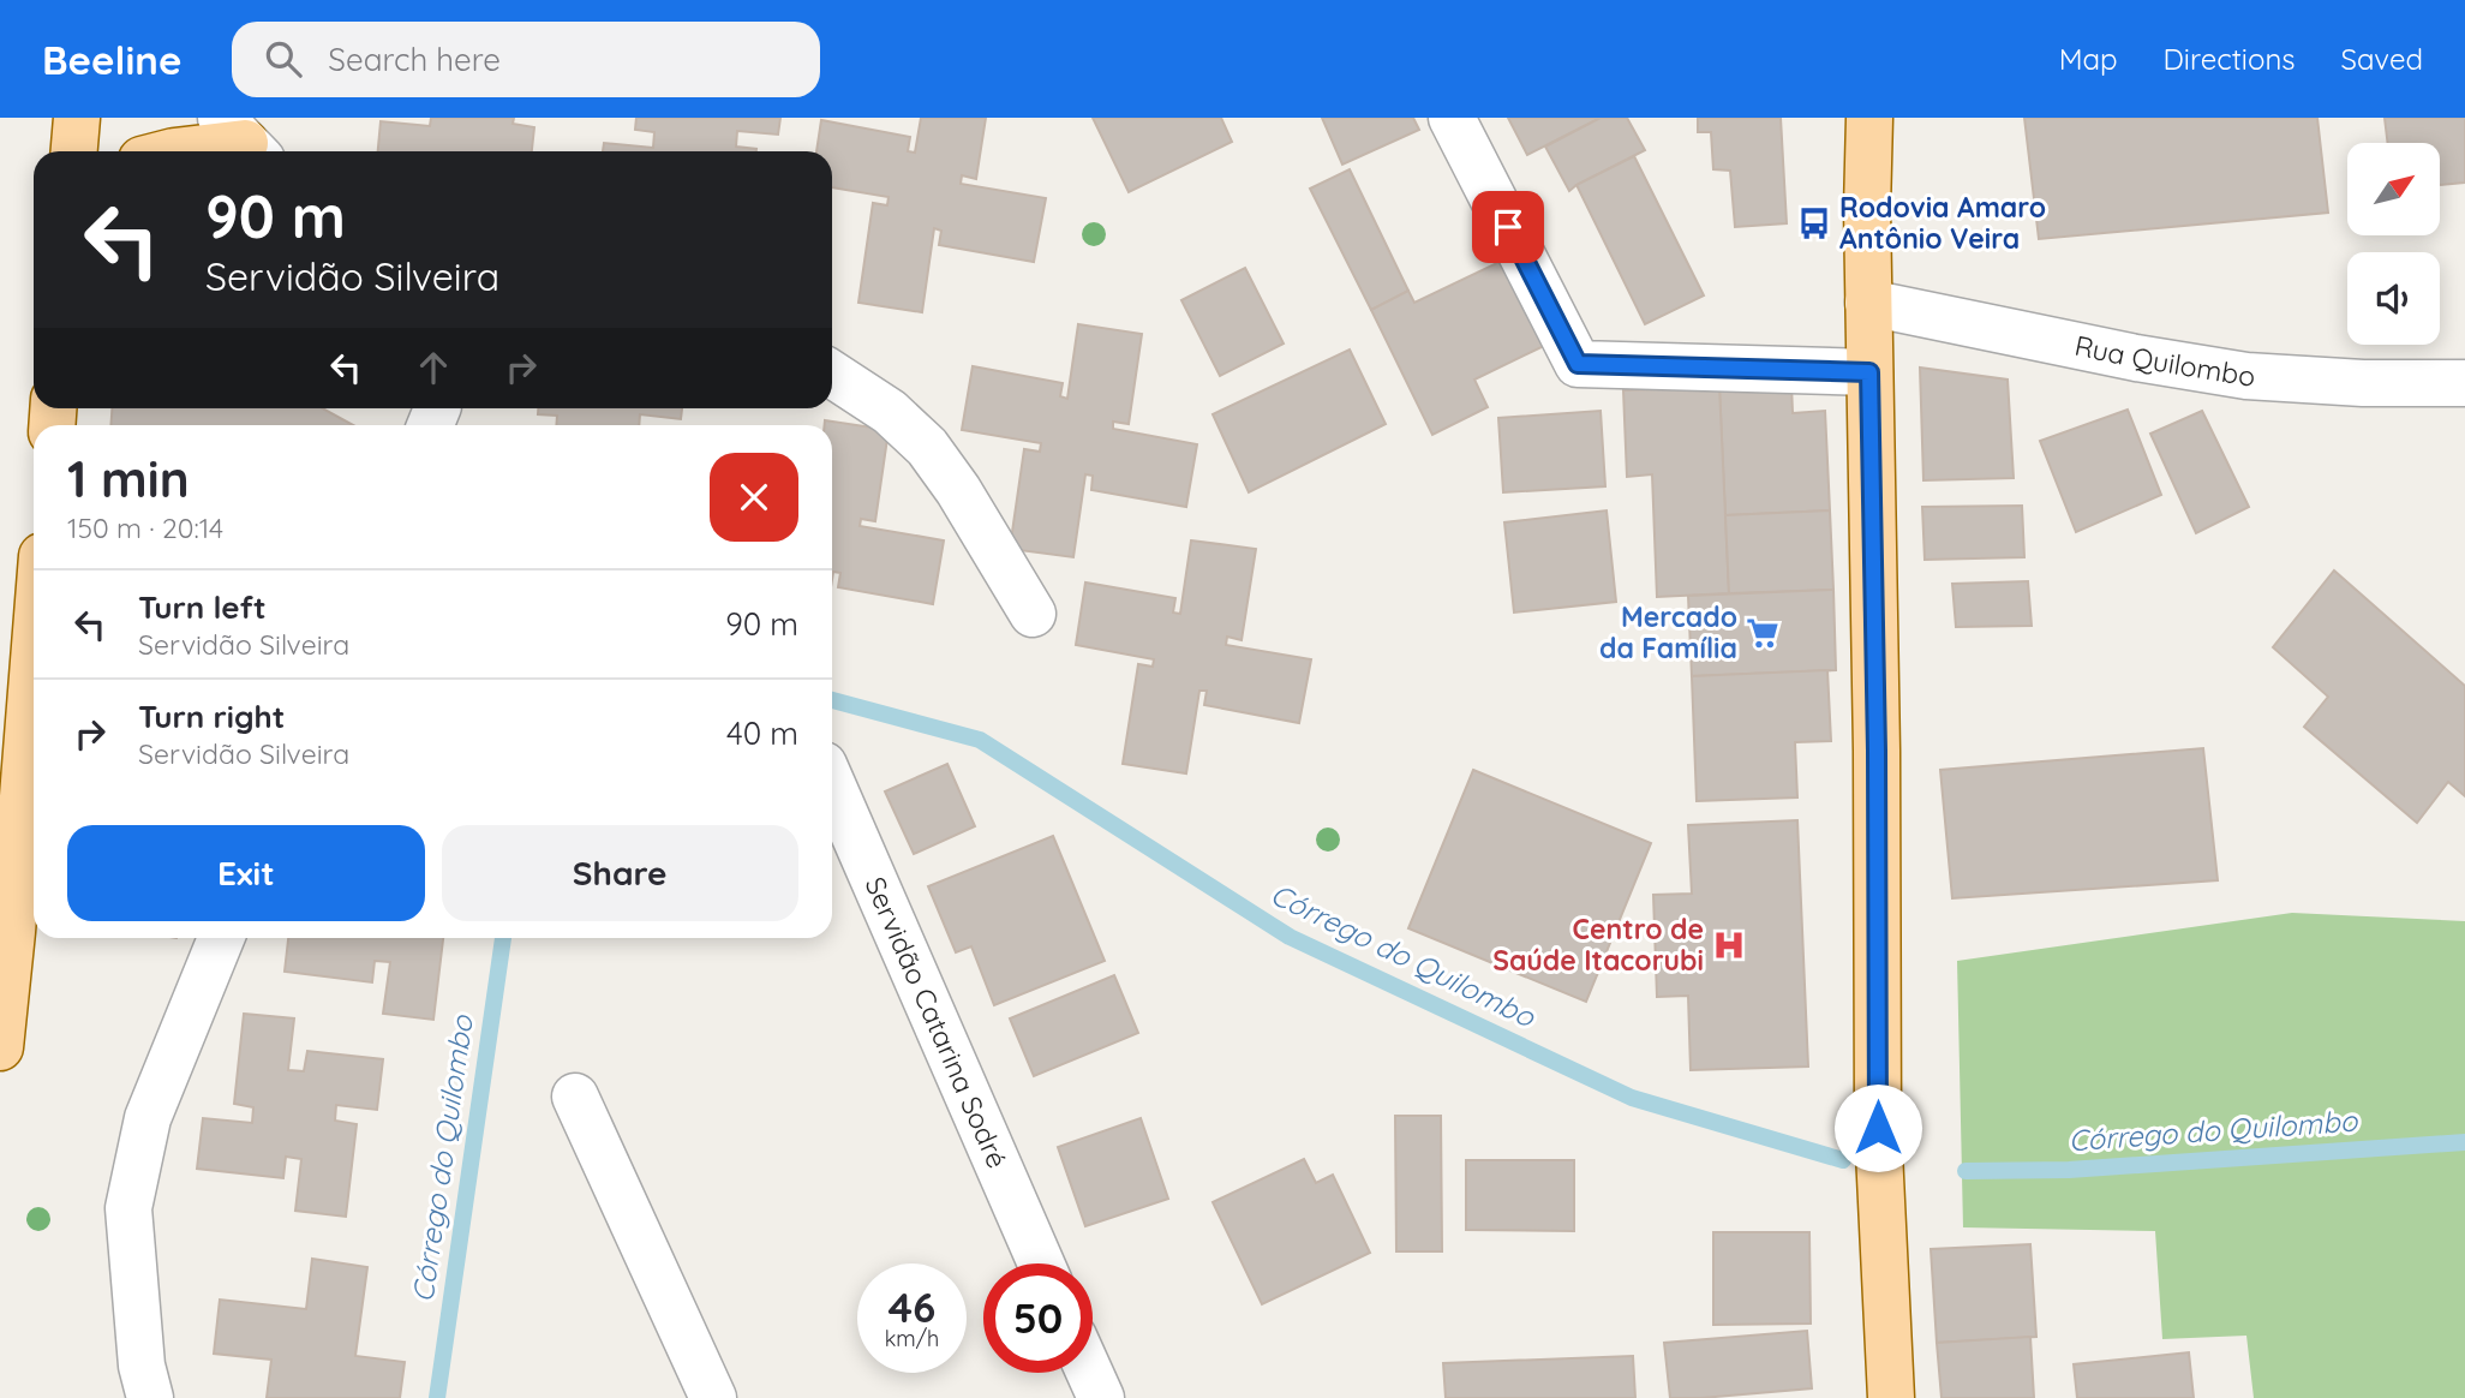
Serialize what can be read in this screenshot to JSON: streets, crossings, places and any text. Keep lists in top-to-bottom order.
{
  "streets": {
    "street": ["Rua Quilombo", "Servidão Catarina Sodré"]
  },
  "water": ["Córrego do Quilombo"],
  "places": {
    "bus stop": ["Rodovia Amaro Antônio Veira"],
    "supermarket": ["Mercado da Família"],
    "hospital": ["Centro de Saúde Itacorubi"]
  },
  "north": "top right",
  "page": {
    "header": "Beeline",
    "search": "Search here",
    "nav": ["Map", "Directions", "Saved"],
    "turn": ["90 m", "Servidão Silveira"],
    "heading": ["1 min", "150 m · 20:14"],
    "list": [
      {
        "name": "Turn left",
        "note": "Servidão Silveira",
        "value": "90 m"
      },
      {
        "name": "Turn right",
        "note": "Servidão Silveira",
        "value": "40 m"
      }
    ],
    "buttons": ["Exit", "Share"],
    "speed": "46 km/h",
    "limit": "50"
  }
}
